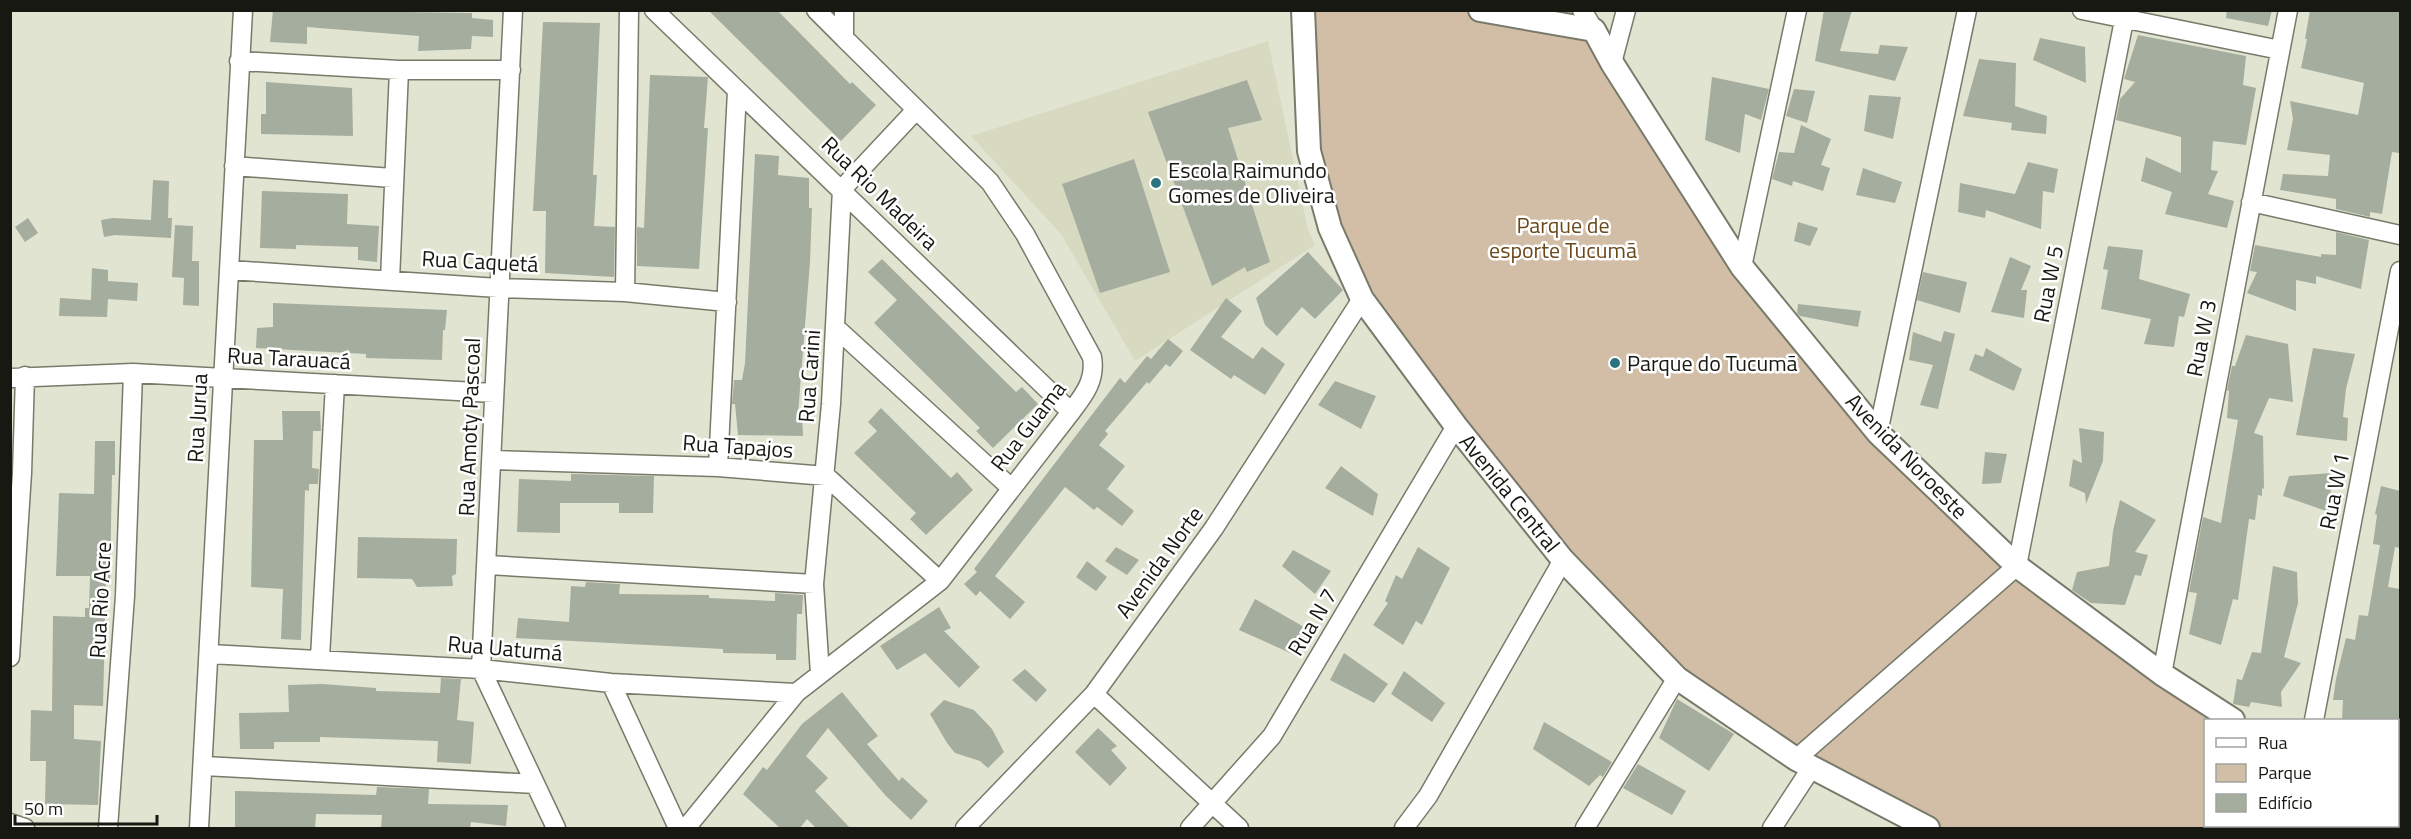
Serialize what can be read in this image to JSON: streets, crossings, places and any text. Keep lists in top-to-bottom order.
{
  "streets": {
    "street": [
      "Rua Rio Madeira",
      "Rua Caquetá",
      "Rua W 5",
      "Rua W 3",
      "Rua Tarauacá",
      "Rua Carini",
      "Rua Jurua",
      "Rua Guama",
      "Rua Amoty Pascoal",
      "Rua Tapajos",
      "Avenida Noroeste",
      "Rua W 1",
      "Avenida Central",
      "Avenida Norte",
      "Rua Rio Acre",
      "Rua N 7",
      "Rua Uatumá"
    ]
  },
  "crossings": [
    ["Rua Rio Madeira", "Rua Carini"],
    ["Rua Rio Madeira", "Rua Guama"],
    ["Rua Caquetá", "Rua Jurua"],
    ["Rua Caquetá", "Rua Amoty Pascoal"],
    ["Rua W 5", "Avenida Noroeste"],
    ["Rua W 3", "Avenida Noroeste"],
    ["Rua Tarauacá", "Rua Jurua"],
    ["Rua Tarauacá", "Rua Amoty Pascoal"],
    ["Rua Tarauacá", "Rua Rio Acre"],
    ["Rua Carini", "Rua Guama"],
    ["Rua Carini", "Rua Tapajos"],
    ["Rua Jurua", "Rua Uatumá"],
    ["Rua Guama", "Rua Uatumá"],
    ["Rua Amoty Pascoal", "Rua Tapajos"],
    ["Rua Amoty Pascoal", "Rua Uatumá"],
    ["Avenida Central", "Avenida Norte"],
    ["Avenida Central", "Rua N 7"]
  ],
  "parks": ["Parque de esporte Tucumã"],
  "places": ["Escola Raimundo Gomes de Oliveira", "Parque do Tucumã"],
  "legend": ["Rua", "Parque", "Edifício"],
  "scale_bar": "50 m"
}
